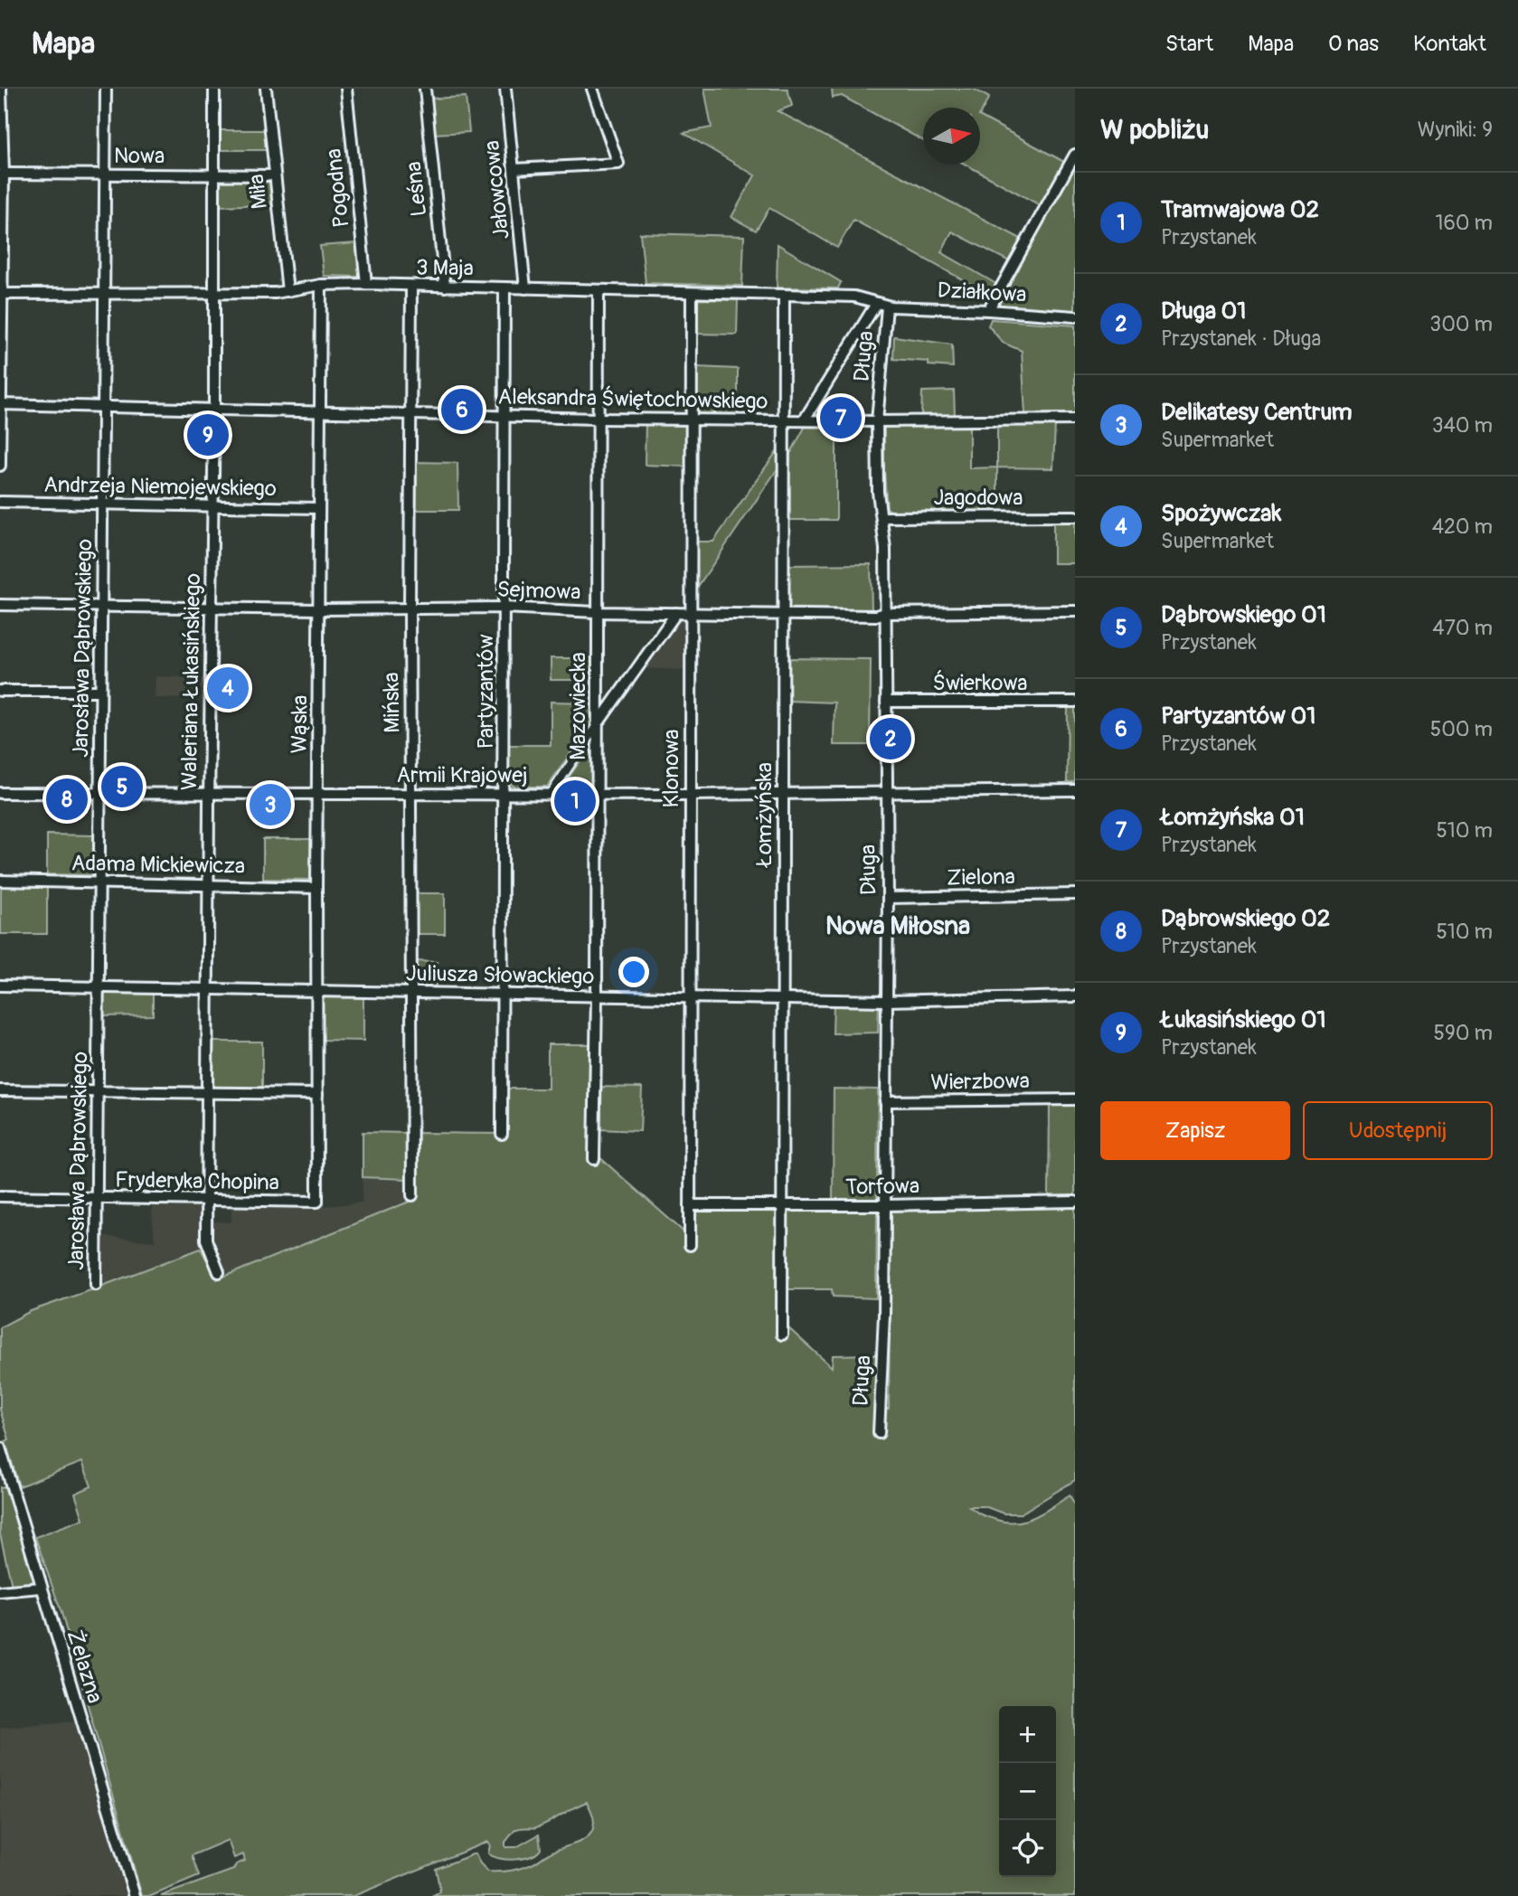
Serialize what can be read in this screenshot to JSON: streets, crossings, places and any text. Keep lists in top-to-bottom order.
{
  "streets": {
    "street": [
      "Nowa",
      "Pogodna",
      "Leśna",
      "Jałowcowa",
      "Miła",
      "3 Maja",
      "Działkowa",
      "Długa",
      "Aleksandra Świętochowskiego",
      "Andrzeja Niemojewskiego",
      "Jagodowa",
      "Sejmowa",
      "Jarosława Dąbrowskiego",
      "Waleriana Łukasińskiego",
      "Świerkowa",
      "Partyzantów",
      "Mińska",
      "Mazowiecka",
      "Wąska",
      "Klonowa",
      "Armii Krajowej",
      "Łomżyńska",
      "Adama Mickiewicza",
      "Zielona",
      "Juliusza Słowackiego",
      "Wierzbowa",
      "Fryderyka Chopina",
      "Torfowa",
      "Żelazna"
    ]
  },
  "crossings": [
    ["Nowa", "Miła"],
    ["Nowa", "Jarosława Dąbrowskiego"],
    ["Nowa", "Waleriana Łukasińskiego"],
    ["Pogodna", "3 Maja"],
    ["Leśna", "3 Maja"],
    ["Jałowcowa", "3 Maja"],
    ["Miła", "3 Maja"],
    ["3 Maja", "Działkowa"],
    ["3 Maja", "Długa"],
    ["3 Maja", "Jarosława Dąbrowskiego"],
    ["3 Maja", "Waleriana Łukasińskiego"],
    ["3 Maja", "Partyzantów"],
    ["3 Maja", "Mińska"],
    ["3 Maja", "Mazowiecka"],
    ["3 Maja", "Wąska"],
    ["3 Maja", "Klonowa"],
    ["3 Maja", "Łomżyńska"],
    ["Działkowa", "Długa"],
    ["Długa", "Aleksandra Świętochowskiego"],
    ["Długa", "Jagodowa"],
    ["Długa", "Sejmowa"],
    ["Długa", "Świerkowa"],
    ["Długa", "Armii Krajowej"],
    ["Długa", "Zielona"],
    ["Długa", "Juliusza Słowackiego"],
    ["Długa", "Wierzbowa"],
    ["Długa", "Torfowa"],
    ["Aleksandra Świętochowskiego", "Jarosława Dąbrowskiego"],
    ["Aleksandra Świętochowskiego", "Waleriana Łukasińskiego"],
    ["Aleksandra Świętochowskiego", "Partyzantów"],
    ["Aleksandra Świętochowskiego", "Mińska"],
    ["Aleksandra Świętochowskiego", "Mazowiecka"],
    ["Aleksandra Świętochowskiego", "Wąska"],
    ["Aleksandra Świętochowskiego", "Klonowa"],
    ["Aleksandra Świętochowskiego", "Łomżyńska"],
    ["Andrzeja Niemojewskiego", "Jarosława Dąbrowskiego"],
    ["Andrzeja Niemojewskiego", "Waleriana Łukasińskiego"],
    ["Andrzeja Niemojewskiego", "Wąska"],
    ["Sejmowa", "Jarosława Dąbrowskiego"],
    ["Sejmowa", "Waleriana Łukasińskiego"],
    ["Sejmowa", "Partyzantów"],
    ["Sejmowa", "Mińska"],
    ["Sejmowa", "Mazowiecka"],
    ["Sejmowa", "Wąska"],
    ["Sejmowa", "Klonowa"],
    ["Sejmowa", "Łomżyńska"],
    ["Jarosława Dąbrowskiego", "Armii Krajowej"],
    ["Jarosława Dąbrowskiego", "Adama Mickiewicza"],
    ["Jarosława Dąbrowskiego", "Juliusza Słowackiego"],
    ["Jarosława Dąbrowskiego", "Fryderyka Chopina"],
    ["Waleriana Łukasińskiego", "Armii Krajowej"],
    ["Waleriana Łukasińskiego", "Adama Mickiewicza"],
    ["Waleriana Łukasińskiego", "Juliusza Słowackiego"],
    ["Waleriana Łukasińskiego", "Fryderyka Chopina"],
    ["Partyzantów", "Armii Krajowej"],
    ["Partyzantów", "Juliusza Słowackiego"],
    ["Mińska", "Armii Krajowej"],
    ["Mińska", "Juliusza Słowackiego"],
    ["Mazowiecka", "Armii Krajowej"],
    ["Mazowiecka", "Juliusza Słowackiego"],
    ["Wąska", "Armii Krajowej"],
    ["Wąska", "Adama Mickiewicza"],
    ["Wąska", "Juliusza Słowackiego"],
    ["Wąska", "Fryderyka Chopina"],
    ["Klonowa", "Armii Krajowej"],
    ["Klonowa", "Juliusza Słowackiego"],
    ["Klonowa", "Torfowa"],
    ["Armii Krajowej", "Łomżyńska"],
    ["Łomżyńska", "Juliusza Słowackiego"],
    ["Łomżyńska", "Torfowa"]
  ],
  "districts": ["Nowa Miłosna"],
  "north": "right",
  "page": {
    "header": "Mapa",
    "nav": [
      "Start",
      "Mapa",
      "O nas",
      "Kontakt"
    ],
    "heading": ["W pobliżu", "Wyniki: 9"],
    "list": [
      {
        "mark": "1",
        "name": "Tramwajowa 02",
        "note": "Przystanek",
        "value": "160 m"
      },
      {
        "mark": "2",
        "name": "Długa 01",
        "note": "Przystanek · Długa",
        "value": "300 m"
      },
      {
        "mark": "3",
        "name": "Delikatesy Centrum",
        "note": "Supermarket",
        "value": "340 m"
      },
      {
        "mark": "4",
        "name": "Spożywczak",
        "note": "Supermarket",
        "value": "420 m"
      },
      {
        "mark": "5",
        "name": "Dąbrowskiego 01",
        "note": "Przystanek",
        "value": "470 m"
      },
      {
        "mark": "6",
        "name": "Partyzantów 01",
        "note": "Przystanek",
        "value": "500 m"
      },
      {
        "mark": "7",
        "name": "Łomżyńska 01",
        "note": "Przystanek",
        "value": "510 m"
      },
      {
        "mark": "8",
        "name": "Dąbrowskiego 02",
        "note": "Przystanek",
        "value": "510 m"
      },
      {
        "mark": "9",
        "name": "Łukasińskiego 01",
        "note": "Przystanek",
        "value": "590 m"
      }
    ],
    "pins": [
      "6",
      "7",
      "9",
      "4",
      "2",
      "5",
      "8",
      "1",
      "3"
    ],
    "buttons": ["Zapisz", "Udostępnij"],
    "map_buttons": ["+", "−"]
  }
}
